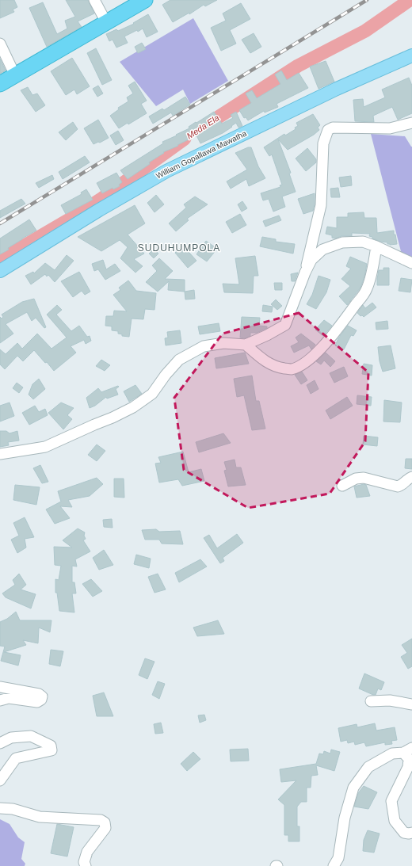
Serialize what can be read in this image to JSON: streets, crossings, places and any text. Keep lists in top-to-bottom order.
{
  "streets": {
    "main road": ["William Gopallawa Mawatha"]
  },
  "districts": ["SUDUHUMPOLA"],
  "water": ["Meda Ela"]
}
